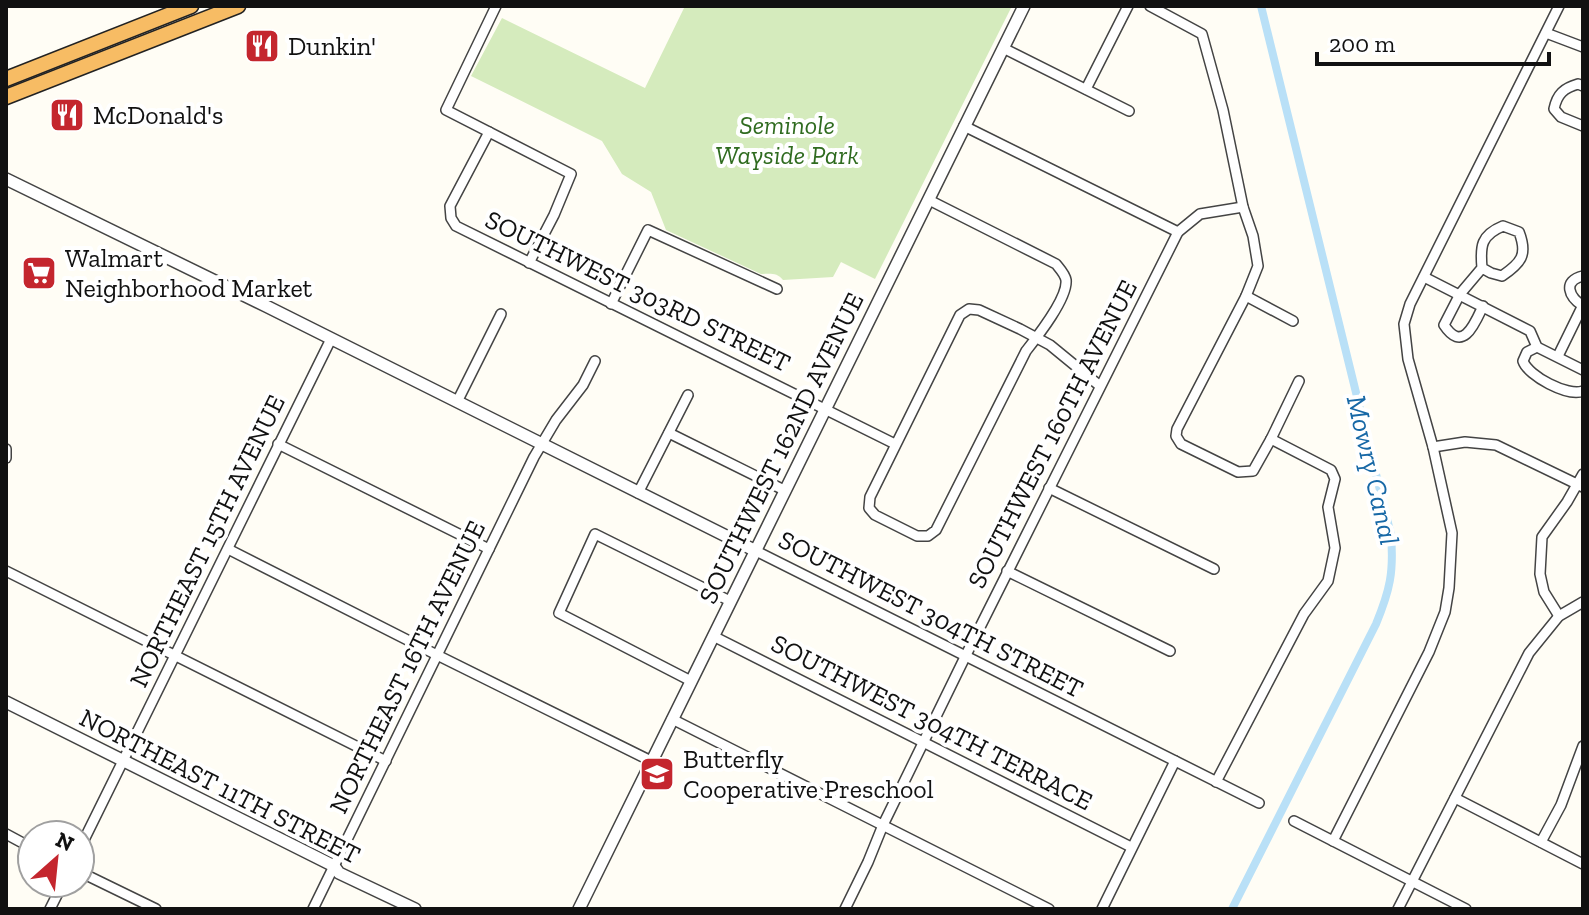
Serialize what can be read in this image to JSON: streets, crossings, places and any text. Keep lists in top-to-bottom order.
{
  "streets": {
    "street": [
      "SOUTHWEST 303RD STREET",
      "SOUTHWEST 160TH AVENUE",
      "SOUTHWEST 162ND AVENUE",
      "NORTHEAST 15TH AVENUE",
      "SOUTHWEST 304TH STREET",
      "NORTHEAST 16TH AVENUE",
      "SOUTHWEST 304TH TERRACE",
      "NORTHEAST 11TH STREET"
    ]
  },
  "crossings": [
    ["SOUTHWEST 303RD STREET", "SOUTHWEST 162ND AVENUE"],
    ["SOUTHWEST 160TH AVENUE", "SOUTHWEST 304TH STREET"],
    ["SOUTHWEST 160TH AVENUE", "SOUTHWEST 304TH TERRACE"],
    ["SOUTHWEST 162ND AVENUE", "SOUTHWEST 304TH STREET"],
    ["SOUTHWEST 162ND AVENUE", "SOUTHWEST 304TH TERRACE"],
    ["NORTHEAST 15TH AVENUE", "SOUTHWEST 304TH STREET"],
    ["NORTHEAST 15TH AVENUE", "NORTHEAST 11TH STREET"],
    ["SOUTHWEST 304TH STREET", "NORTHEAST 16TH AVENUE"],
    ["NORTHEAST 16TH AVENUE", "NORTHEAST 11TH STREET"]
  ],
  "water": ["Mowry Canal"],
  "parks": ["Seminole Wayside Park"],
  "places": {
    "restaurant": ["Dunkin'", "McDonald's"],
    "supermarket": ["Walmart Neighborhood Market"],
    "school or university": ["Butterfly Cooperative Preschool"]
  },
  "scale_bar": "200 m",
  "north": "top right"
}
